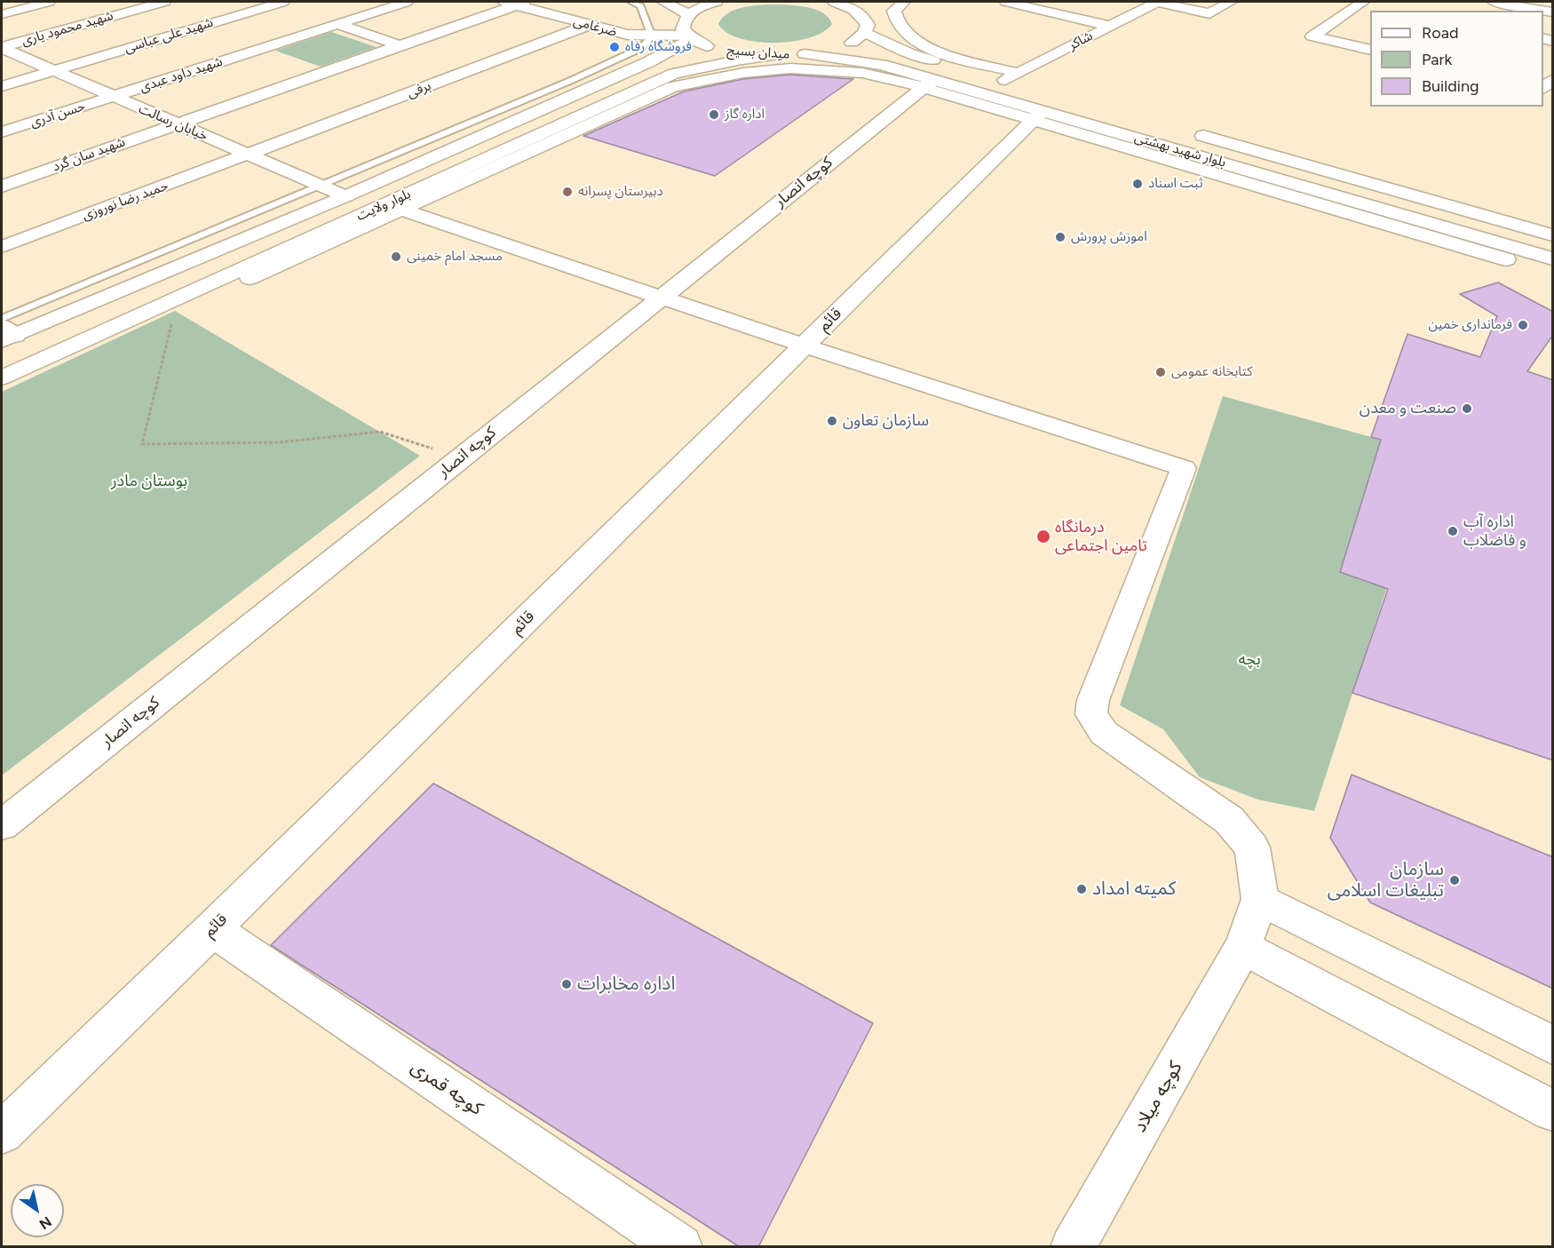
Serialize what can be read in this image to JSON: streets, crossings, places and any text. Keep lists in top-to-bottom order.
{
  "streets": {
    "street": [
      "ضرغامی",
      "شهید محمود یاری",
      "شهید علی عباسی",
      "شاکر",
      "میدان بسیج",
      "شهید داود عبدی",
      "برفی",
      "حسن آذری",
      "خیابان رسالت",
      "بلوار شهید بهشتی",
      "شهید سان گرد",
      "کوچه انصار",
      "حمید رضا نوروزی",
      "بلوار ولایت",
      "قائم",
      "کوچه قمری",
      "کوچه میلاد"
    ]
  },
  "crossings": [
    ["ضرغامی", "میدان بسیج"],
    ["ضرغامی", "برفی"],
    ["ضرغامی", "شهید سان گرد"],
    ["ضرغامی", "بلوار ولایت"],
    ["شهید محمود یاری", "خیابان رسالت"],
    ["شهید علی عباسی", "خیابان رسالت"],
    ["میدان بسیج", "بلوار شهید بهشتی"],
    ["میدان بسیج", "بلوار ولایت"],
    ["شهید داود عبدی", "حسن آذری"],
    ["شهید داود عبدی", "خیابان رسالت"],
    ["برفی", "خیابان رسالت"],
    ["برفی", "حمید رضا نوروزی"],
    ["حسن آذری", "خیابان رسالت"],
    ["خیابان رسالت", "شهید سان گرد"],
    ["خیابان رسالت", "حمید رضا نوروزی"],
    ["خیابان رسالت", "بلوار ولایت"],
    ["بلوار شهید بهشتی", "کوچه انصار"],
    ["بلوار شهید بهشتی", "قائم"],
    ["قائم", "کوچه قمری"]
  ],
  "parks": ["بوستان مادر", "بچه"],
  "places": [
    "فروشگاه رفاه",
    "اداره گاز",
    "ثبت اسناد",
    "دبیرستان پسرانه",
    "اموزش پرورش",
    "مسجد امام خمینی",
    "فرمانداری خمین",
    "کتابخانه عمومی",
    "صنعت و معدن",
    "سازمان تعاون",
    "اداره آب و فاضلاب",
    "درمانگاه تامین اجتماعی",
    "سازمان تبلیغات اسلامی",
    "کمیته امداد",
    "اداره مخابرات"
  ],
  "legend": ["Road", "Park", "Building"],
  "north": "bottom right"
}
